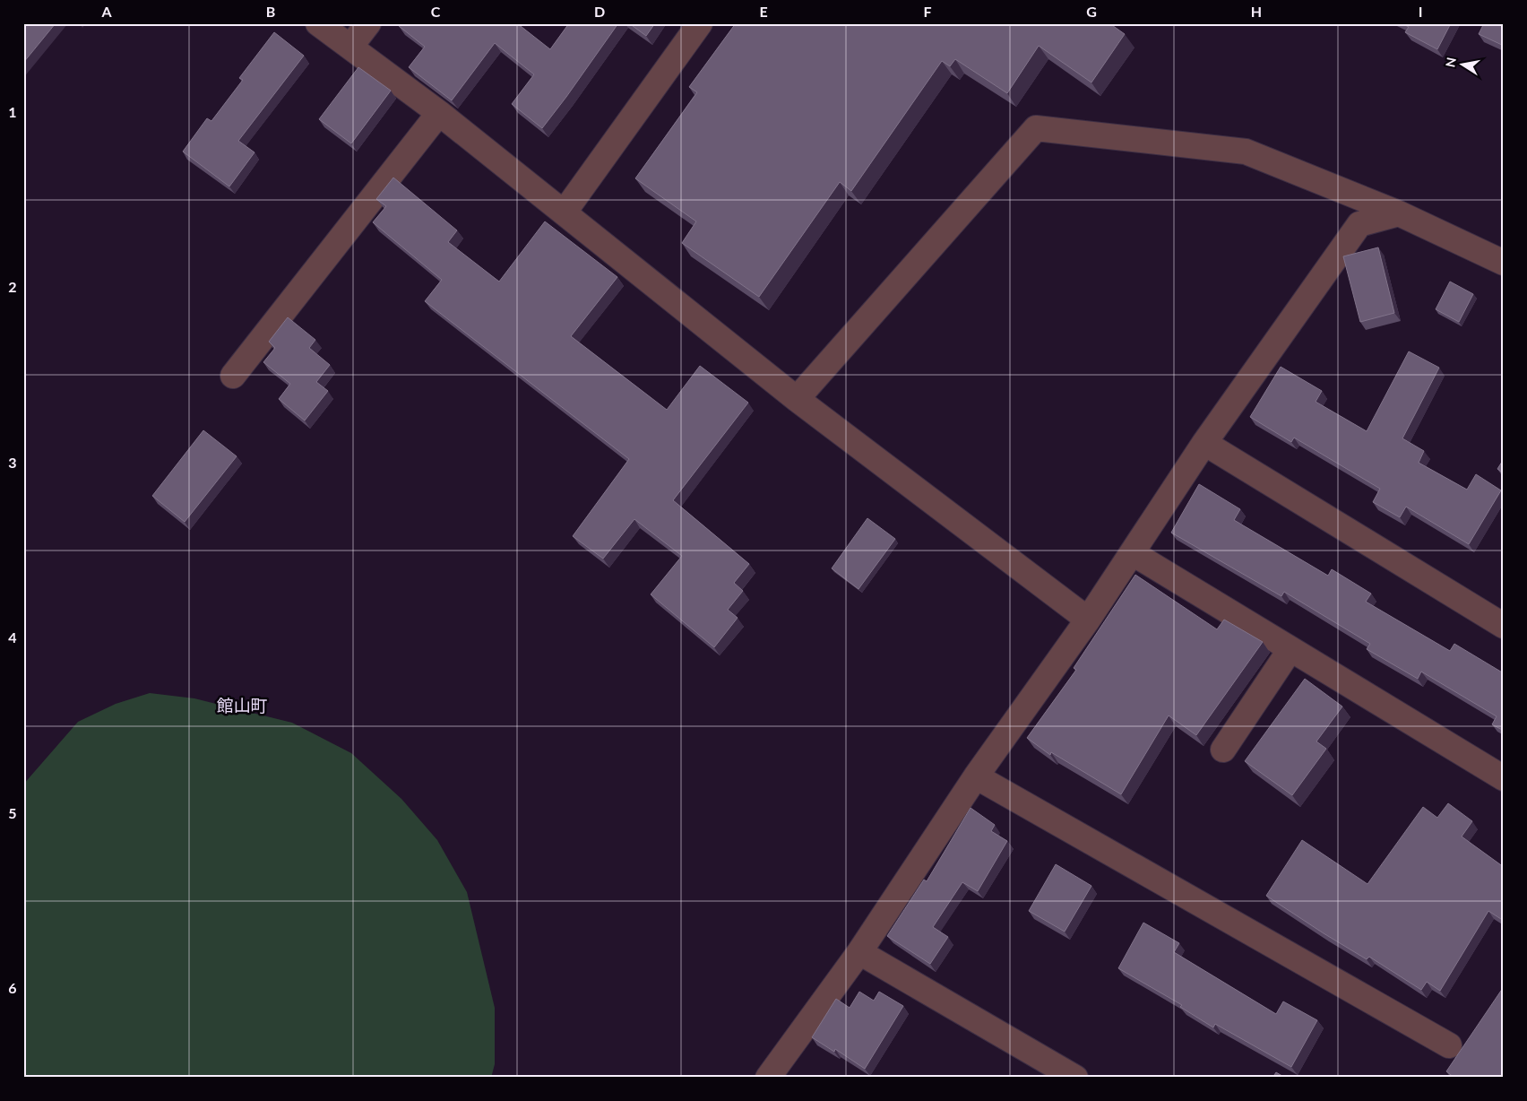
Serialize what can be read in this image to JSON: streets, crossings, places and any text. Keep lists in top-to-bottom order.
{
  "districts": ["館山町"],
  "north": "left",
  "grid": {
    "columns": [
      "A",
      "B",
      "C",
      "D",
      "E",
      "F",
      "G",
      "H",
      "I"
    ],
    "rows": [
      "1",
      "2",
      "3",
      "4",
      "5",
      "6"
    ]
  }
}
